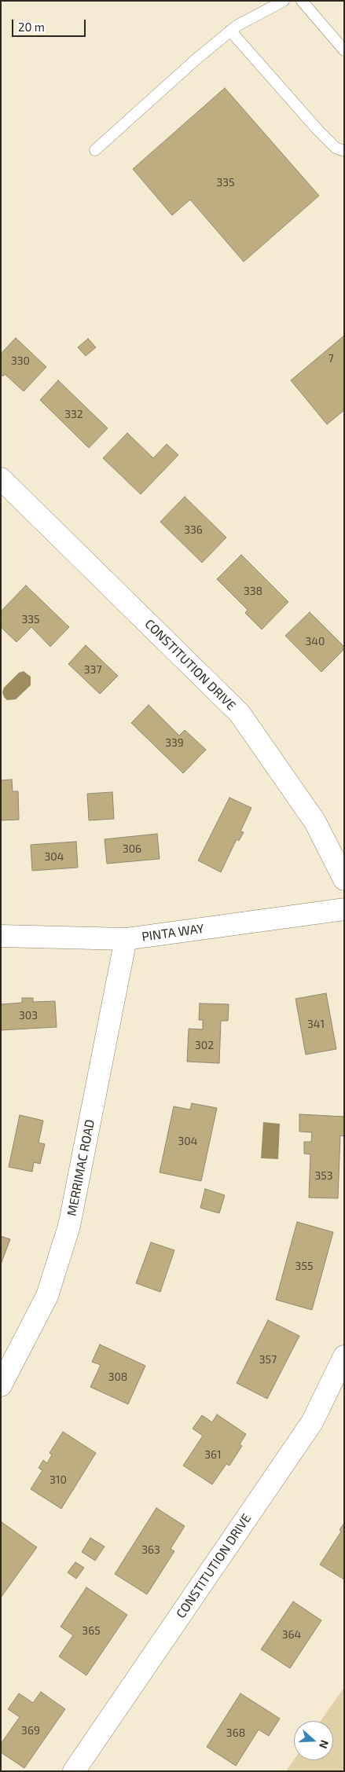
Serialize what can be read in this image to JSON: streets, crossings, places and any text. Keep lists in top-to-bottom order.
{
  "streets": {
    "street": ["CONSTITUTION DRIVE", "PINTA WAY", "MERRIMAC ROAD"]
  },
  "crossings": [
    ["PINTA WAY", "MERRIMAC ROAD"]
  ],
  "house_numbers": [
    "335",
    "7",
    "330",
    "332",
    "336",
    "338",
    "335",
    "340",
    "337",
    "339",
    "306",
    "304",
    "303",
    "341",
    "302",
    "304",
    "353",
    "355",
    "357",
    "308",
    "361",
    "310",
    "363",
    "365",
    "364",
    "369",
    "368"
  ],
  "scale_bar": "20 m",
  "north": "right"
}
